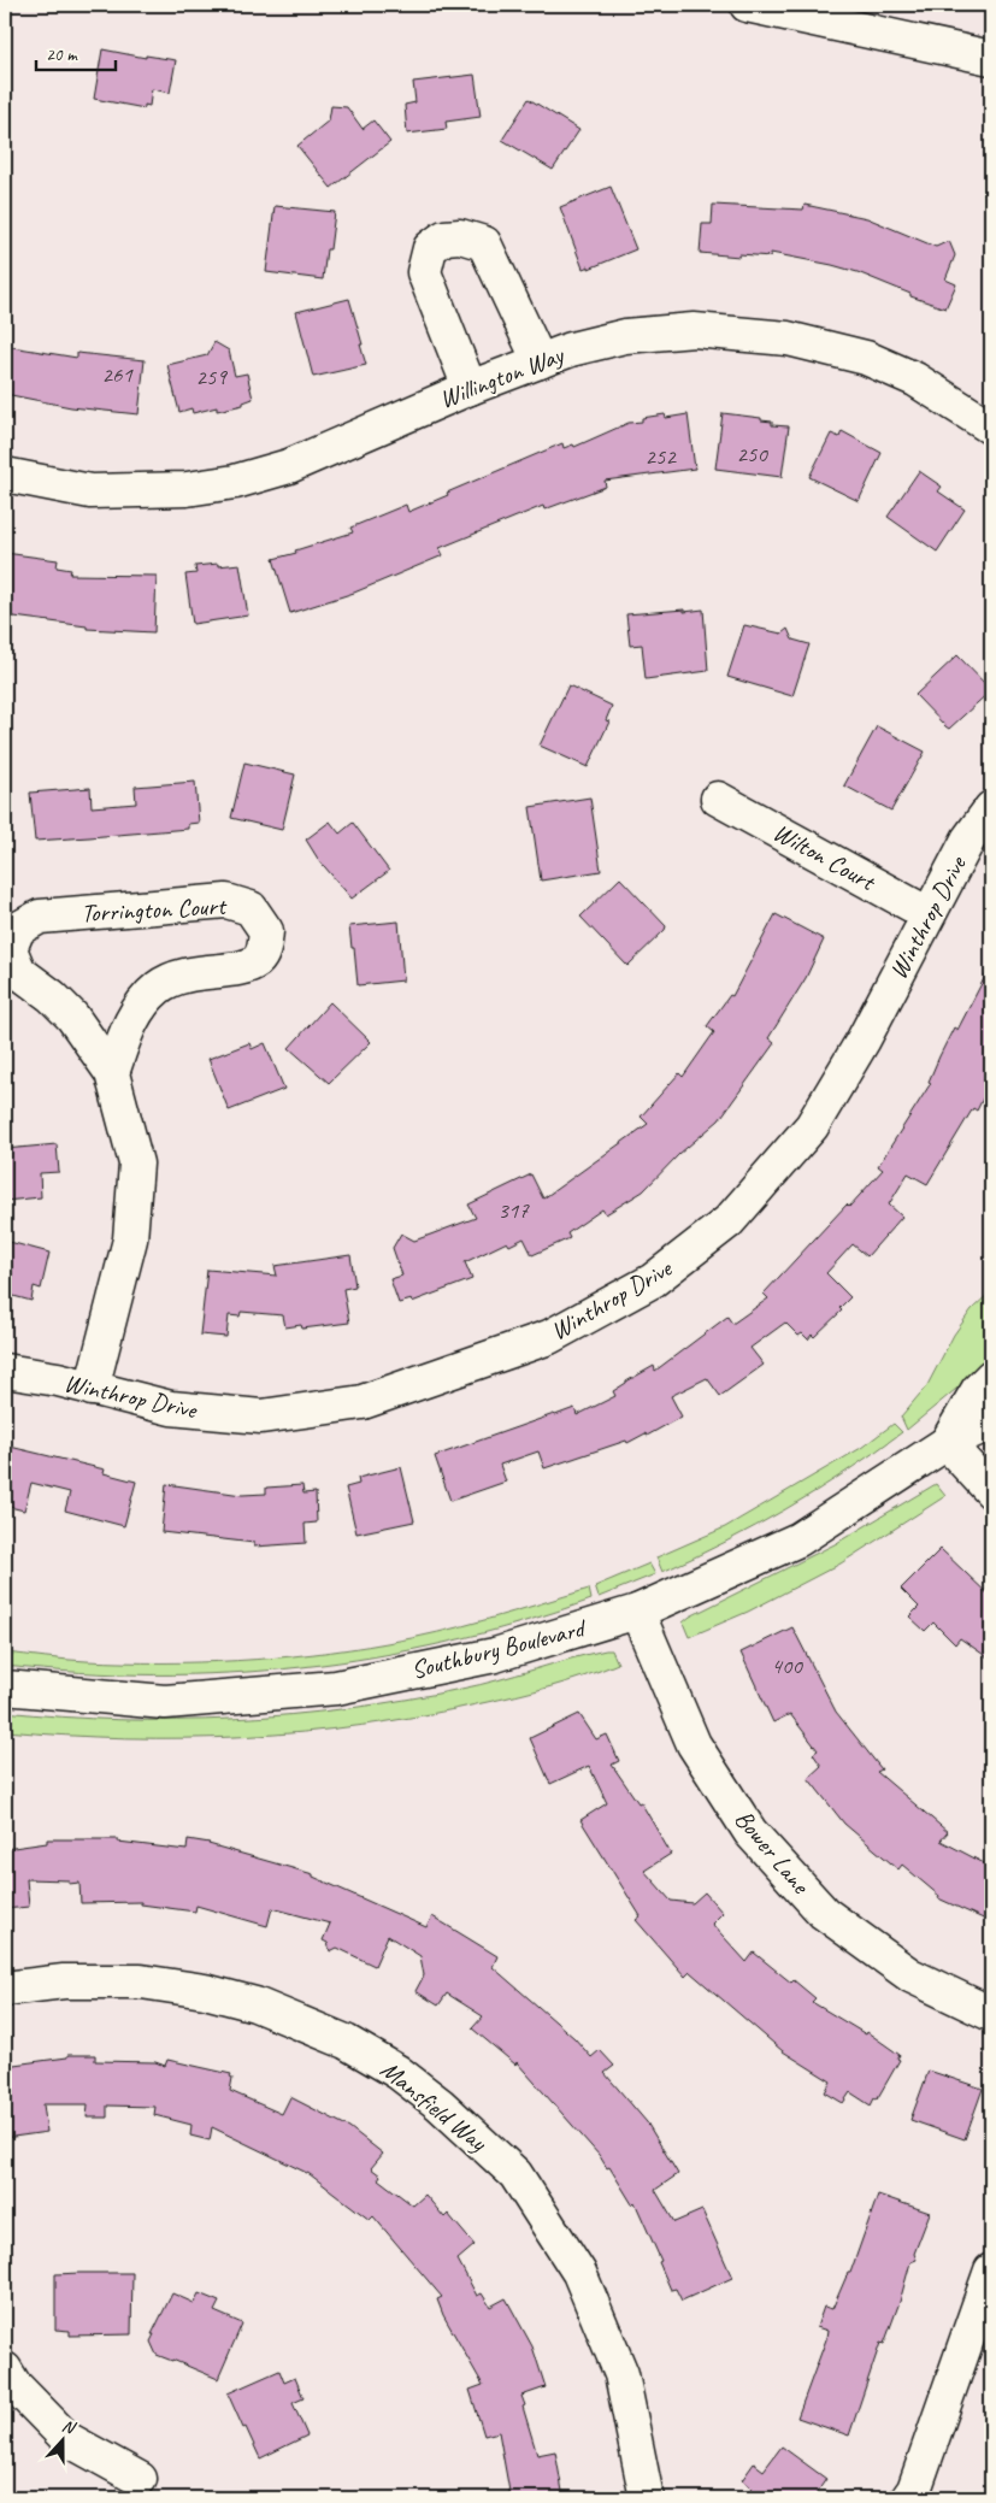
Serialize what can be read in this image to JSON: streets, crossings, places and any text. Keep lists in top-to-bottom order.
{
  "streets": {
    "street": [
      "Willington Way",
      "Wilton Court",
      "Torrington Court",
      "Winthrop Drive",
      "Southbury Boulevard",
      "Bower Lane",
      "Mansfield Way"
    ]
  },
  "crossings": [
    ["Wilton Court", "Winthrop Drive"],
    ["Torrington Court", "Winthrop Drive"],
    ["Southbury Boulevard", "Bower Lane"]
  ],
  "house_numbers": [
    "261",
    "259",
    "250",
    "252",
    "317",
    "400"
  ],
  "scale_bar": "20 m",
  "north": "top"
}
